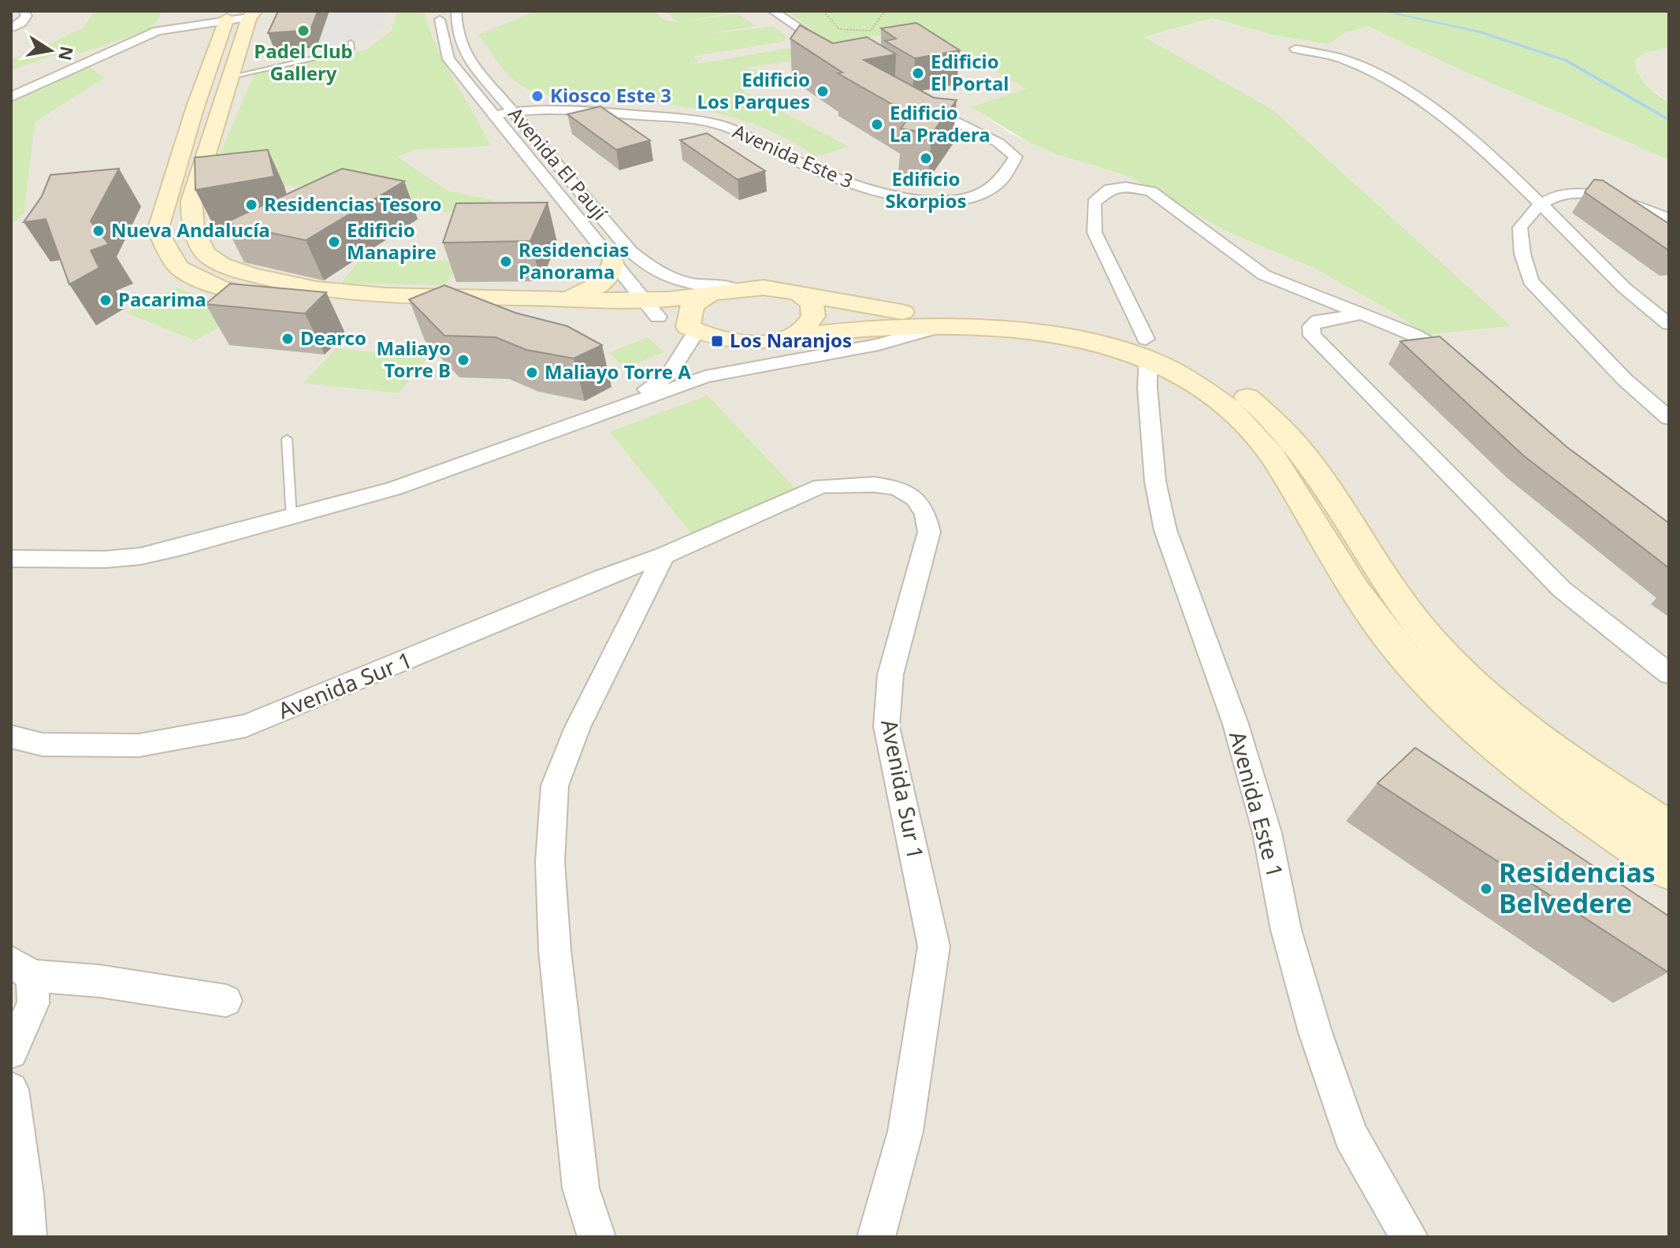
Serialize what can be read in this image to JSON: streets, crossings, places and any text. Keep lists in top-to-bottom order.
{
  "streets": {
    "street": [
      "Avenida Este 3",
      "Avenida El Paují",
      "Avenida Sur 1",
      "Avenida Este 1"
    ]
  },
  "crossings": [
    ["Avenida Este 3", "Avenida El Paují"]
  ],
  "places": {
    "other": [
      "Padel Club Gallery",
      "Edificio El Portal",
      "Edificio Los Parques",
      "Kiosco Este 3",
      "Edificio La Pradera",
      "Edificio Skorpios",
      "Residencias Tesoro",
      "Nueva Andalucía",
      "Edificio Manapire",
      "Residencias Panorama",
      "Pacarima",
      "Dearco",
      "Maliayo Torre B",
      "Maliayo Torre A",
      "Residencias Belvedere"
    ],
    "transit": ["Los Naranjos"]
  },
  "north": "right"
}
